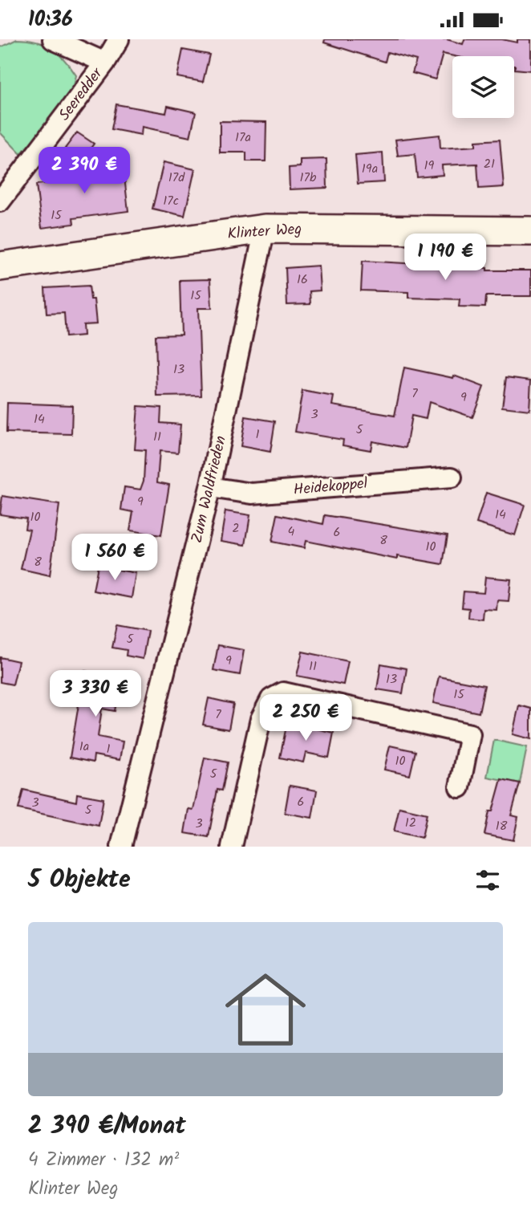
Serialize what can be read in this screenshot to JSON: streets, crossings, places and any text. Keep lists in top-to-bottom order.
{
  "streets": {
    "street": [
      "Seeredder",
      "Klinter Weg",
      "Heidekoppel",
      "Zum Waldfrieden"
    ]
  },
  "crossings": [
    ["Klinter Weg", "Zum Waldfrieden"],
    ["Heidekoppel", "Zum Waldfrieden"]
  ],
  "house_numbers": [
    "17a",
    "21",
    "19",
    "19a",
    "17d",
    "17b",
    "17c",
    "15",
    "16",
    "15",
    "13",
    "7",
    "9",
    "3",
    "14",
    "5",
    "1",
    "11",
    "9",
    "14",
    "10",
    "2",
    "4",
    "6",
    "8",
    "10",
    "8",
    "5",
    "9",
    "11",
    "13",
    "15",
    "7",
    "1a",
    "1",
    "10",
    "5",
    "6",
    "3",
    "5",
    "12",
    "3",
    "18"
  ],
  "page": {
    "status": "10:36",
    "price": [
      "2 390 €",
      "1 190 €",
      "1 560 €",
      "3 330 €",
      "2 250 €"
    ],
    "heading": "5 Objekte",
    "list": [
      {
        "name": "2 390 €/Monat",
        "note": "4 Zimmer · 132 m² · Klinter Weg"
      }
    ]
  }
}
